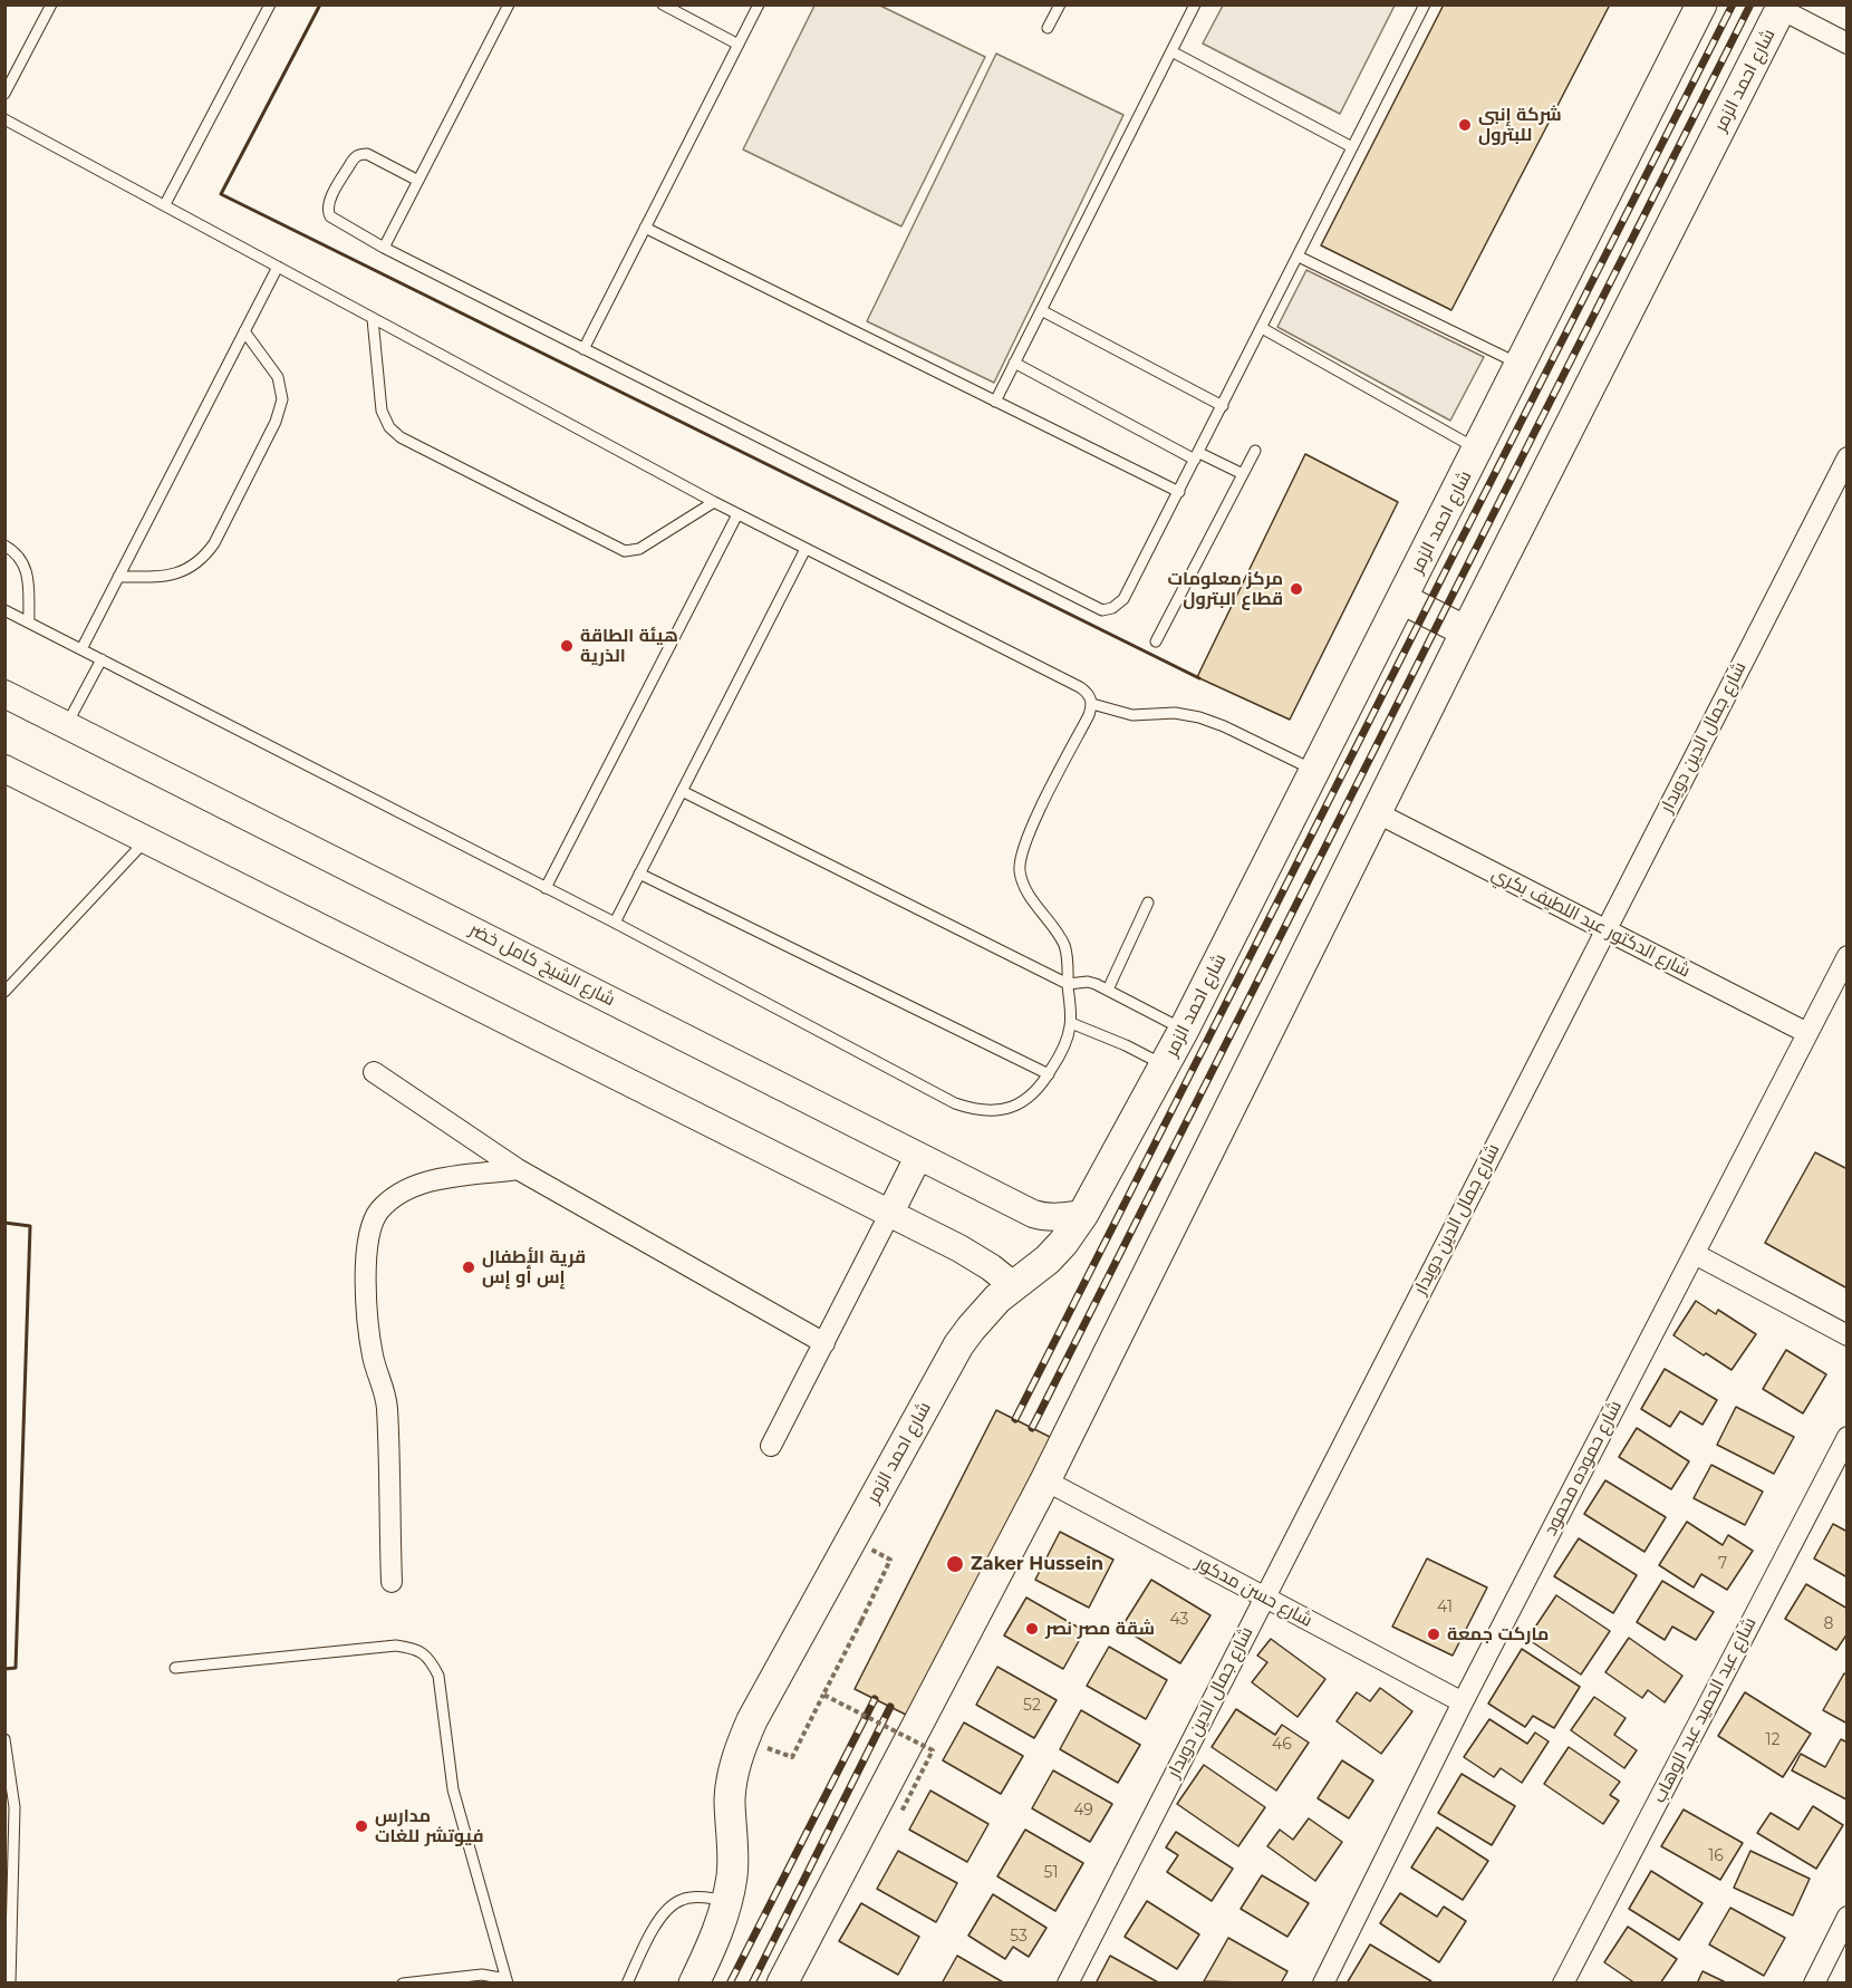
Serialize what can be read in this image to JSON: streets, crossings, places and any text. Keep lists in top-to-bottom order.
{
  "streets": {
    "main road": ["شارع احمد الزمر", "شارع الشيخ كامل خضر"],
    "street": [
      "شارع جمال الدين دويدار",
      "شارع الدكتور عبد اللطيف بكري",
      "شارع حموده محمود",
      "شارع حسن مدكور",
      "شارع عبد الحميد عبد الوهاب"
    ]
  },
  "crossings": [
    ["شارع احمد الزمر", "شارع الدكتور عبد اللطيف بكري"],
    ["شارع احمد الزمر", "شارع الشيخ كامل خضر"],
    ["شارع احمد الزمر", "شارع حسن مدكور"],
    ["شارع جمال الدين دويدار", "شارع الدكتور عبد اللطيف بكري"],
    ["شارع جمال الدين دويدار", "شارع حسن مدكور"],
    ["شارع الدكتور عبد اللطيف بكري", "شارع حموده محمود"],
    ["شارع حموده محمود", "شارع حسن مدكور"]
  ],
  "places": [
    "شركة إنبى للبترول",
    "مركز معلومات قطاع البترول",
    "هيئة الطاقة الذرية",
    "قرية الأطفال إس أو إس",
    "Zaker Hussein",
    "شقة مصر نصر",
    "ماركت جمعة",
    "مدارس فيوتشر للغات"
  ],
  "house_numbers": [
    "7",
    "41",
    "43",
    "8",
    "52",
    "12",
    "46",
    "49",
    "16",
    "51",
    "53"
  ]
}
